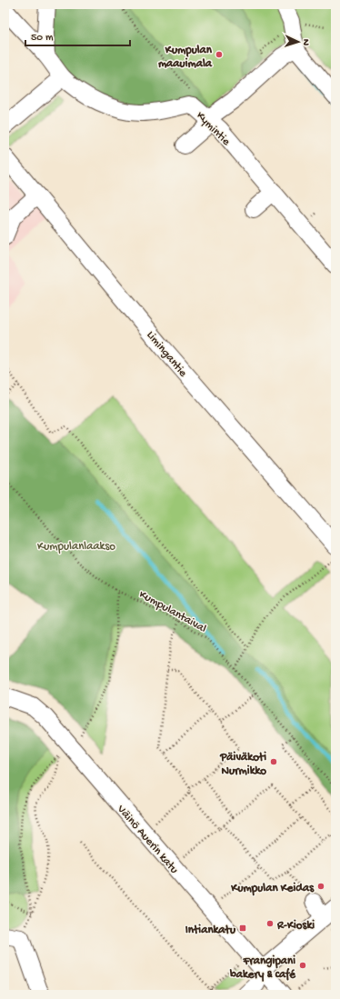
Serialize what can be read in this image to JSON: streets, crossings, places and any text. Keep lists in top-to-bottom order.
{
  "streets": {
    "street": ["Kymintie", "Limingantie", "Väinö Auerin katu"],
    "path": ["Kumpulantaival"]
  },
  "parks": ["Kumpulanlaakso"],
  "places": {
    "other": [
      "Kumpulan maauimala",
      "Päiväkoti Nurmikko",
      "Kumpulan Keidas",
      "R-Kioski",
      "Frangipani bakery & café"
    ],
    "transit": ["Intiankatu"]
  },
  "scale_bar": "50 m",
  "north": "right"
}
